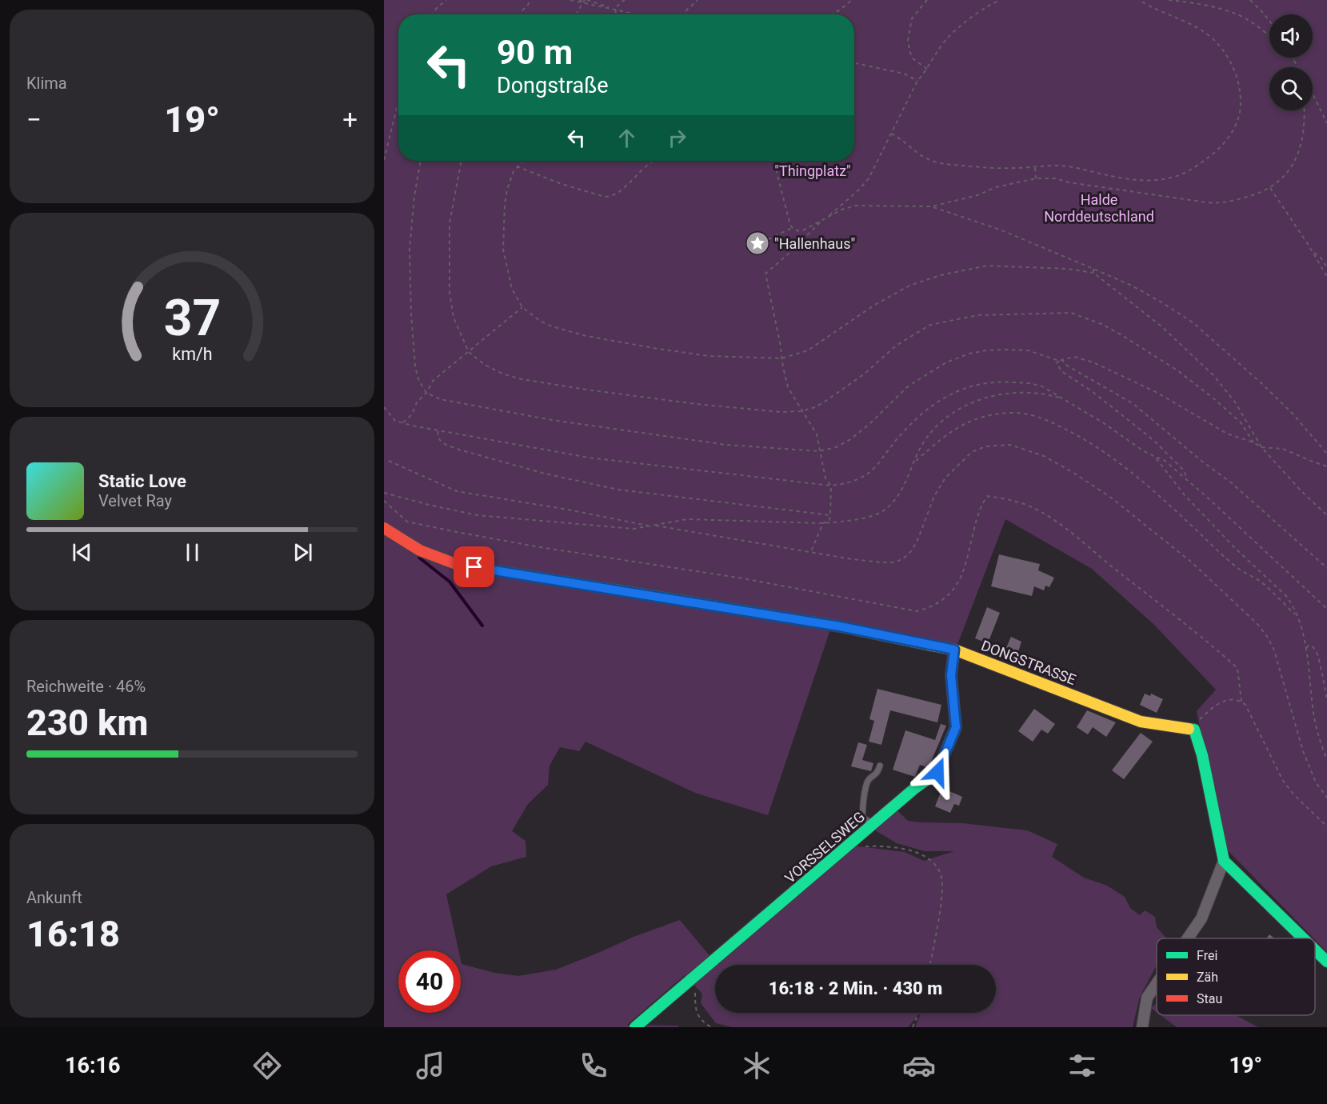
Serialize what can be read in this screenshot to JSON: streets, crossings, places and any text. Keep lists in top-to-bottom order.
{
  "streets": {
    "street": ["DONGSTRASSE", "VORSSELSWEG"]
  },
  "crossings": [
    ["DONGSTRASSE", "VORSSELSWEG"]
  ],
  "parks": ["\"Thingplatz\"", "Halde Norddeutschland"],
  "places": {
    "place": ["\"Hallenhaus\""]
  },
  "legend": ["Frei", "Zäh", "Stau"],
  "page": {
    "tile": [
      "Klima",
      ["Reichweite · 46%", "230 km"],
      ["Ankunft", "16:18"]
    ],
    "turn": ["90 m", "Dongstraße"],
    "heat": ["−", "19°", "+"],
    "song": ["Static Love", "Velvet Ray"],
    "limit": "40",
    "trip": "16:18 · 2 Min. · 430 m",
    "tabs": ["16:16", "19°"],
    "gauge": ["37", "km/h"]
  }
}
